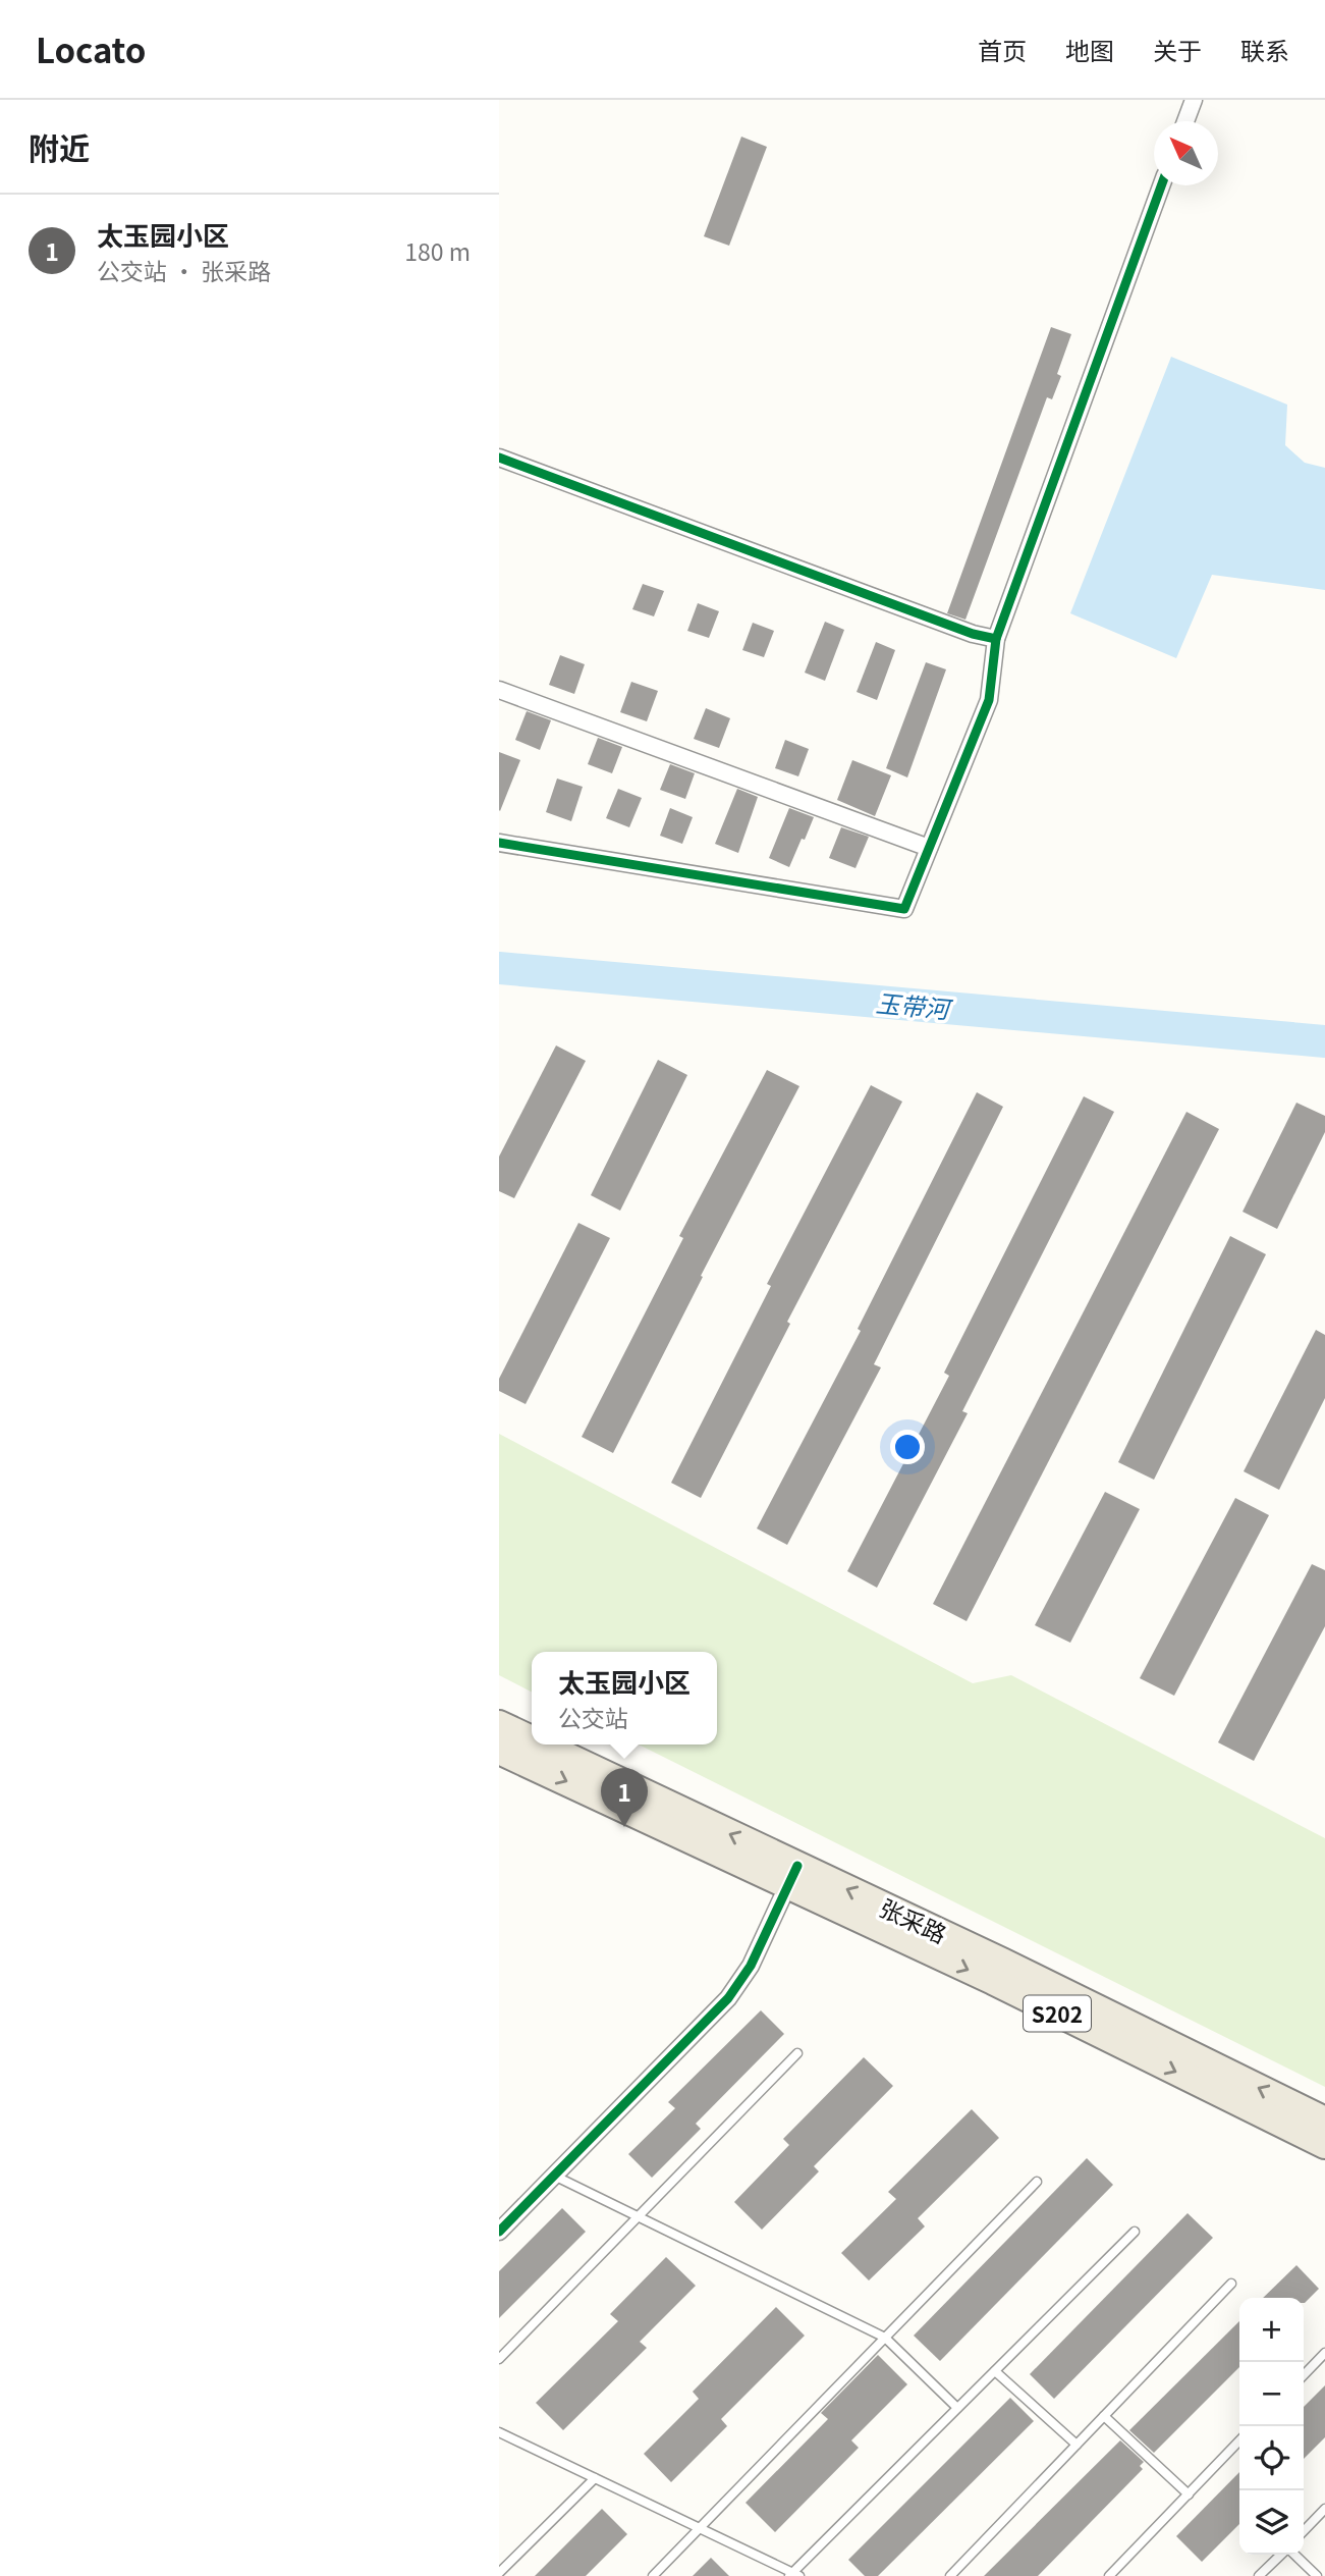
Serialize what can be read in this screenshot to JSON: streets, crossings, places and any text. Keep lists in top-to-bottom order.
{
  "streets": {
    "main road": ["张采路", "S202"]
  },
  "water": ["玉带河"],
  "north": "top left",
  "page": {
    "header": "Locato",
    "nav": [
      "首页",
      "地图",
      "关于",
      "联系"
    ],
    "heading": "附近",
    "list": [
      {
        "mark": "1",
        "name": "太玉园小区",
        "note": "公交站 · 张采路",
        "value": "180 m"
      }
    ],
    "popup": ["太玉园小区", "公交站"],
    "pins": "1",
    "map_buttons": ["+", "−"]
  }
}
